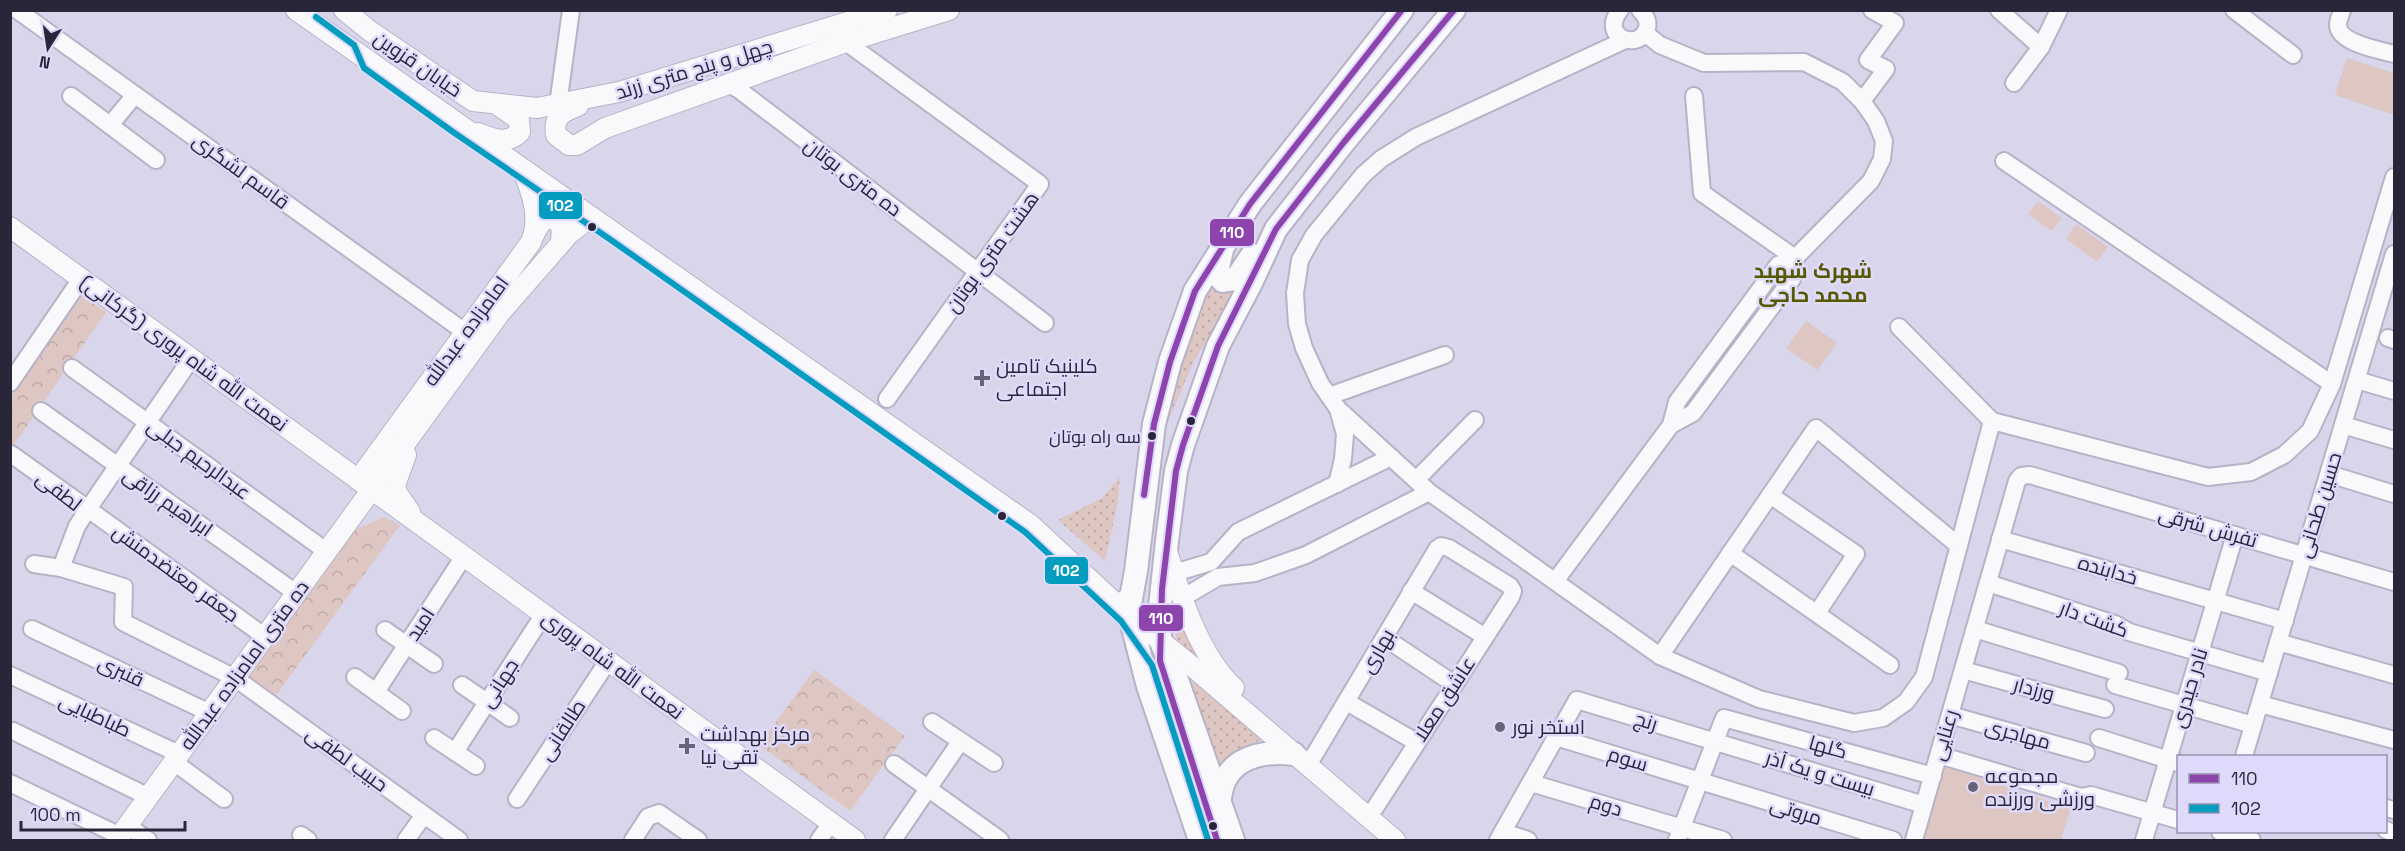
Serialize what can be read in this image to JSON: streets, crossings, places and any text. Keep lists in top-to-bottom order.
{
  "streets": {
    "main road": [
      "خیابان قزوین",
      "چهل و پنج متری زرند",
      "امامزاده عبدالله",
      "نعمت الله شاه پروری (گرکانی)",
      "ده متری امامزاده عبدالله",
      "نعمت الله شاه پروری"
    ],
    "street": [
      "قاسم لشگری",
      "ده متری بوتان",
      "هشت متری بوتان",
      "عبدالرحیم جبلی",
      "لطفی",
      "ابراهیم رزاقی",
      "حسین طحانی",
      "تفرش شرقی",
      "خدابنده",
      "جعفر معتضدمنش",
      "کشت دار",
      "امید",
      "بهاری",
      "قنبری",
      "جهانی",
      "نادر حیدری",
      "ورزدار",
      "عاشق معلا",
      "طباطبایی",
      "رنج",
      "طالقانی",
      "مهاجری",
      "رعنایی",
      "گلها",
      "حبیب لطفی",
      "سوم",
      "بیست و یک آذر",
      "دوم",
      "مروتی"
    ]
  },
  "crossings": [
    ["خیابان قزوین", "چهل و پنج متری زرند"],
    ["خیابان قزوین", "امامزاده عبدالله"],
    ["خیابان قزوین", "بهاری"],
    ["چهل و پنج متری زرند", "ده متری بوتان"],
    ["چهل و پنج متری زرند", "هشت متری بوتان"],
    ["قاسم لشگری", "امامزاده عبدالله"],
    ["ده متری بوتان", "هشت متری بوتان"],
    ["امامزاده عبدالله", "نعمت الله شاه پروری (گرکانی)"],
    ["امامزاده عبدالله", "ده متری امامزاده عبدالله"],
    ["امامزاده عبدالله", "نعمت الله شاه پروری"],
    ["نعمت الله شاه پروری (گرکانی)", "ده متری امامزاده عبدالله"],
    ["نعمت الله شاه پروری (گرکانی)", "نعمت الله شاه پروری"],
    ["عبدالرحیم جبلی", "ده متری امامزاده عبدالله"],
    ["لطفی", "جعفر معتضدمنش"],
    ["لطفی", "حبیب لطفی"],
    ["ابراهیم رزاقی", "ده متری امامزاده عبدالله"],
    ["حسین طحانی", "تفرش شرقی"],
    ["حسین طحانی", "خدابنده"],
    ["حسین طحانی", "کشت دار"],
    ["تفرش شرقی", "نادر حیدری"],
    ["تفرش شرقی", "رعنایی"],
    ["خدابنده", "نادر حیدری"],
    ["خدابنده", "رعنایی"],
    ["جعفر معتضدمنش", "ده متری امامزاده عبدالله"],
    ["کشت دار", "نادر حیدری"],
    ["کشت دار", "رعنایی"],
    ["امید", "نعمت الله شاه پروری"],
    ["بهاری", "عاشق معلا"],
    ["ده متری امامزاده عبدالله", "نعمت الله شاه پروری"],
    ["ده متری امامزاده عبدالله", "قنبری"],
    ["ده متری امامزاده عبدالله", "طباطبایی"],
    ["ده متری امامزاده عبدالله", "حبیب لطفی"],
    ["نعمت الله شاه پروری", "جهانی"],
    ["نعمت الله شاه پروری", "طالقانی"],
    ["ورزدار", "رعنایی"],
    ["رنج", "گلها"],
    ["رنج", "سوم"],
    ["رنج", "بیست و یک آذر"],
    ["مهاجری", "رعنایی"],
    ["رعنایی", "گلها"],
    ["رعنایی", "بیست و یک آذر"],
    ["گلها", "بیست و یک آذر"],
    ["سوم", "مروتی"]
  ],
  "districts": ["شهرک شهید محمد حاجی"],
  "places": {
    "health": ["کلینیک تامین اجتماعی", "مرکز بهداشت تقی نیا"],
    "other": ["سه راه بوتان", "استخر نور", "مجموعه ورزشی ورزنده"]
  },
  "lines": ["transit line 110", "transit line 102"],
  "legend": ["110", "102"],
  "scale_bar": "100 m",
  "north": "bottom"
}
